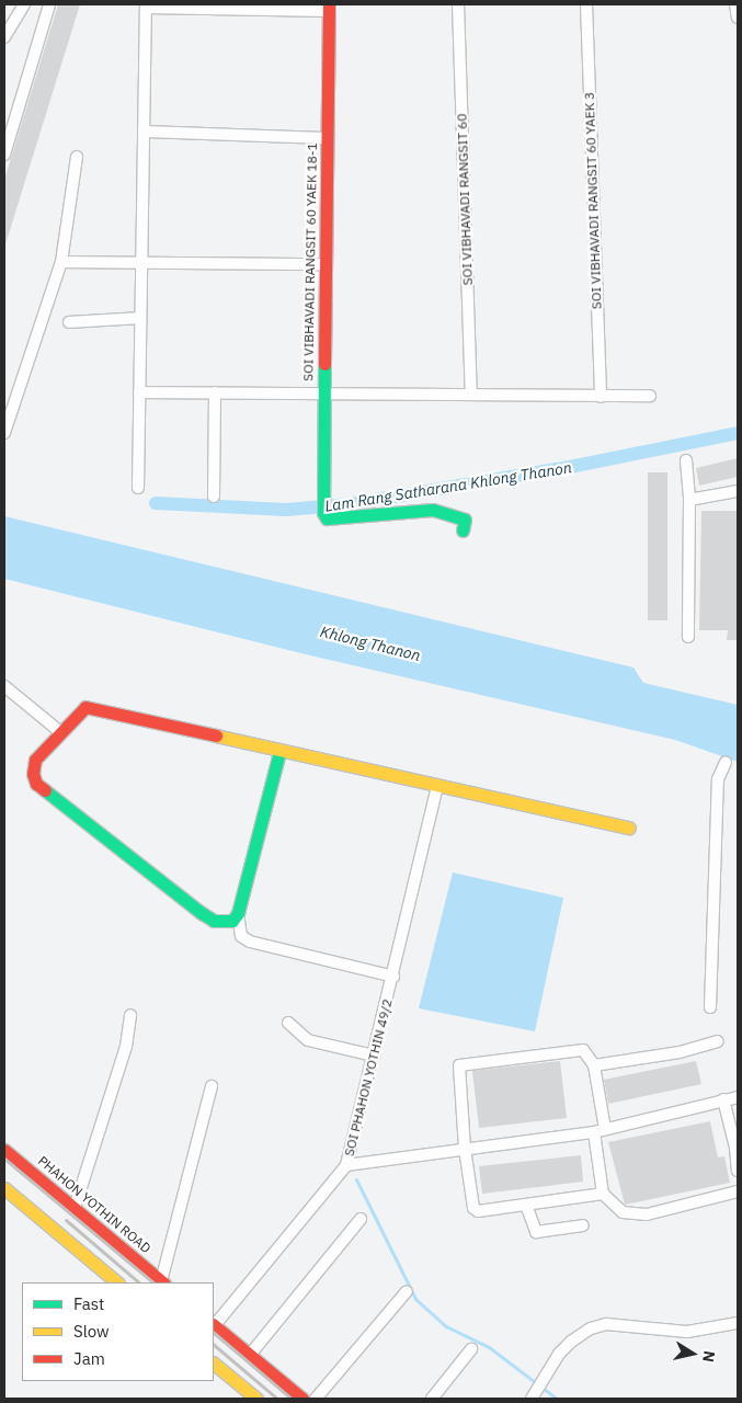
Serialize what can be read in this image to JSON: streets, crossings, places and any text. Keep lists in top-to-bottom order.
{
  "streets": {
    "street": [
      "SOI VIBHAVADI RANGSIT 60",
      "SOI VIBHAVADI RANGSIT 60 YAEK 3",
      "SOI VIBHAVADI RANGSIT 60 YAEK 18-1",
      "SOI PHAHON YOTHIN 49/2",
      "PHAHON YOTHIN ROAD"
    ]
  },
  "water": ["Lam Rang Satharana Khlong Thanon", "Khlong Thanon"],
  "legend": ["Fast", "Slow", "Jam"],
  "north": "right"
}
